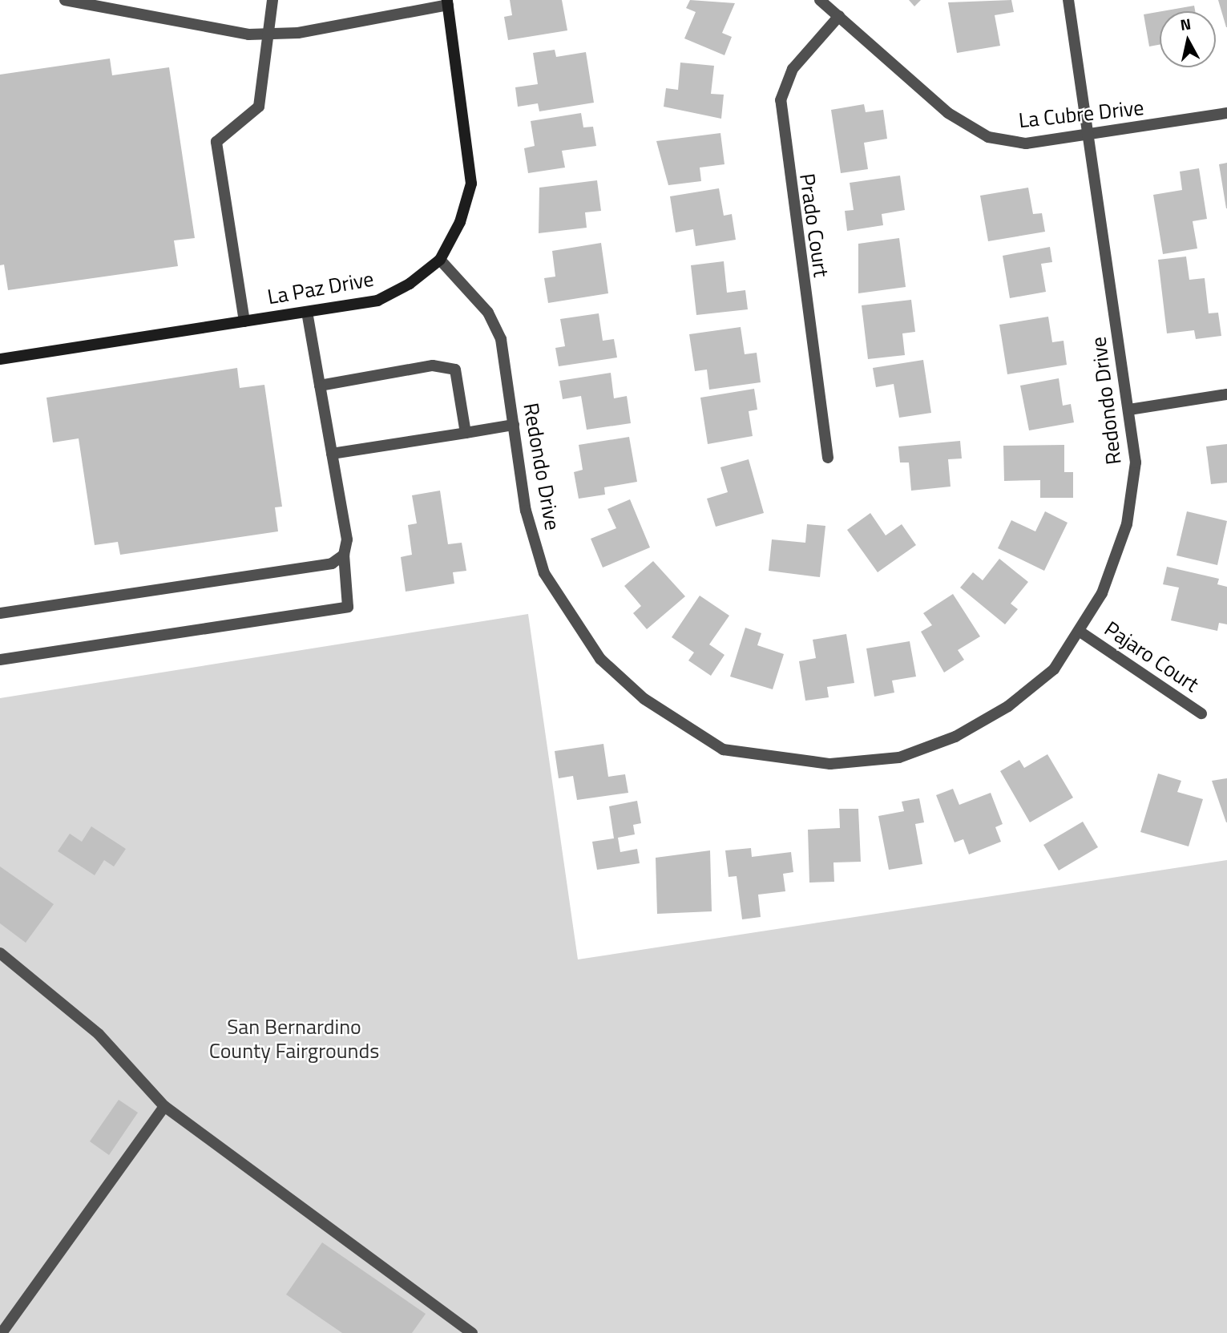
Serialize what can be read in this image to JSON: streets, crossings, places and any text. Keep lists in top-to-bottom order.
{
  "streets": {
    "street": [
      "La Cubre Drive",
      "Prado Court",
      "La Paz Drive",
      "Redondo Drive",
      "Pajaro Court"
    ]
  },
  "crossings": [
    ["La Cubre Drive", "Prado Court"],
    ["La Cubre Drive", "Redondo Drive"],
    ["La Paz Drive", "Redondo Drive"],
    ["Redondo Drive", "Pajaro Court"]
  ],
  "parks": ["San Bernardino County Fairgrounds"],
  "north": "top"
}
